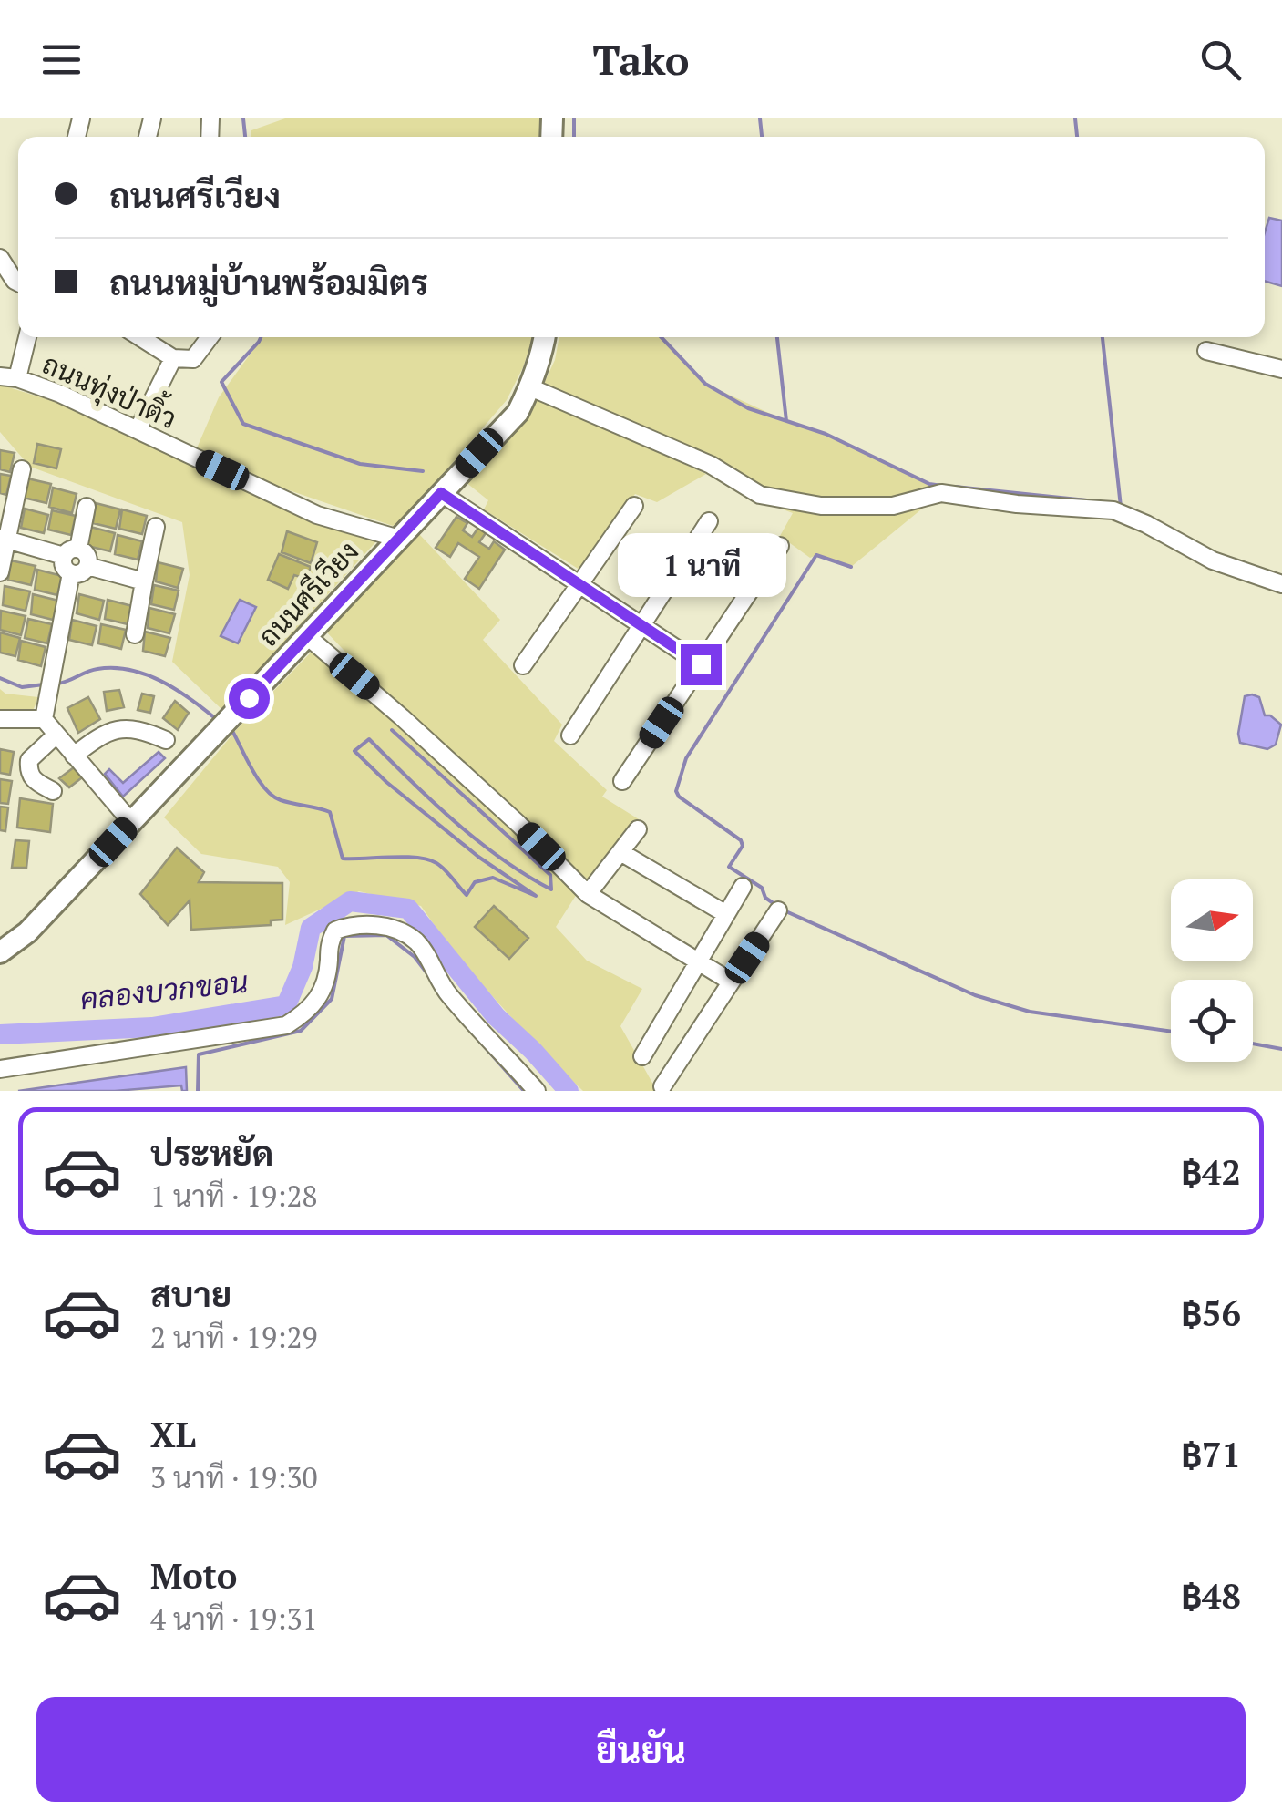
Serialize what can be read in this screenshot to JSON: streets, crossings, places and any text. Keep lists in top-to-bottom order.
{
  "streets": {
    "main road": ["ถนนศรีเวียง"],
    "street": ["ถนนทุ่งป่าติ้ว"]
  },
  "crossings": [
    ["ถนนทุ่งป่าติ้ว", "ถนนศรีเวียง"]
  ],
  "water": ["คลองบวกขอน"],
  "north": "right",
  "page": {
    "header": "Tako",
    "banner": ["ถนนศรีเวียง", "ถนนหมู่บ้านพร้อมมิตร"],
    "bubble": "1 นาที",
    "list": [
      {
        "name": "ประหยัด",
        "note": "1 นาที · 19:28",
        "value": "฿42"
      },
      {
        "name": "สบาย",
        "note": "2 นาที · 19:29",
        "value": "฿56"
      },
      {
        "name": "XL",
        "note": "3 นาที · 19:30",
        "value": "฿71"
      },
      {
        "name": "Moto",
        "note": "4 นาที · 19:31",
        "value": "฿48"
      }
    ],
    "buttons": "ยืนยัน"
  }
}
